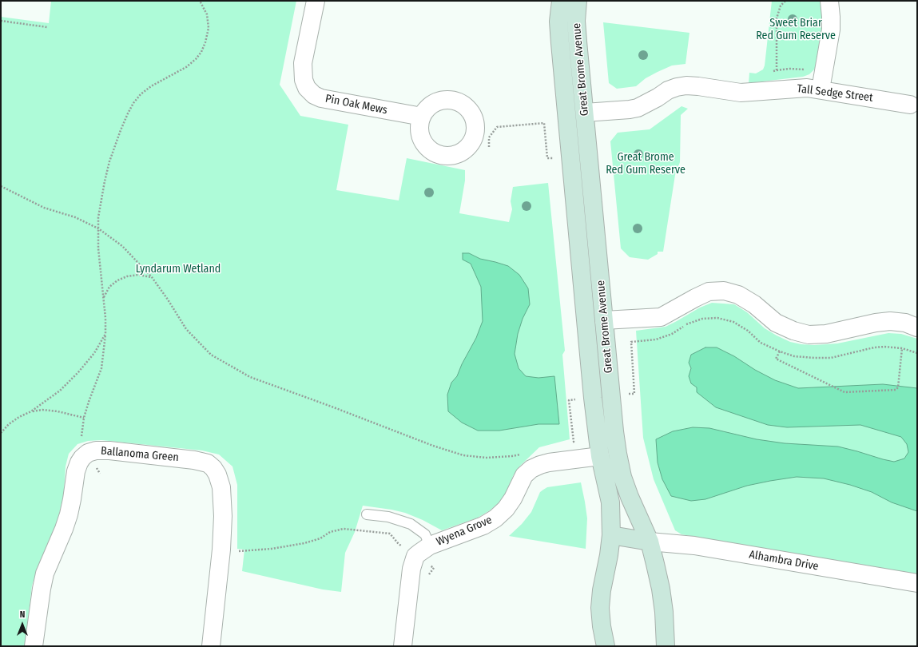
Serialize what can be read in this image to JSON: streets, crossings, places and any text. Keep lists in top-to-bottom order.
{
  "streets": {
    "street": [
      "Great Brome Avenue",
      "Tall Sedge Street",
      "Pin Oak Mews",
      "Ballanoma Green",
      "Wyena Grove",
      "Alhambra Drive"
    ]
  },
  "crossings": [
    ["Great Brome Avenue", "Tall Sedge Street"],
    ["Great Brome Avenue", "Wyena Grove"],
    ["Great Brome Avenue", "Alhambra Drive"]
  ],
  "parks": ["Sweet Briar Red Gum Reserve", "Great Brome Red Gum Reserve", "Lyndarum Wetland"],
  "north": "top"
}
